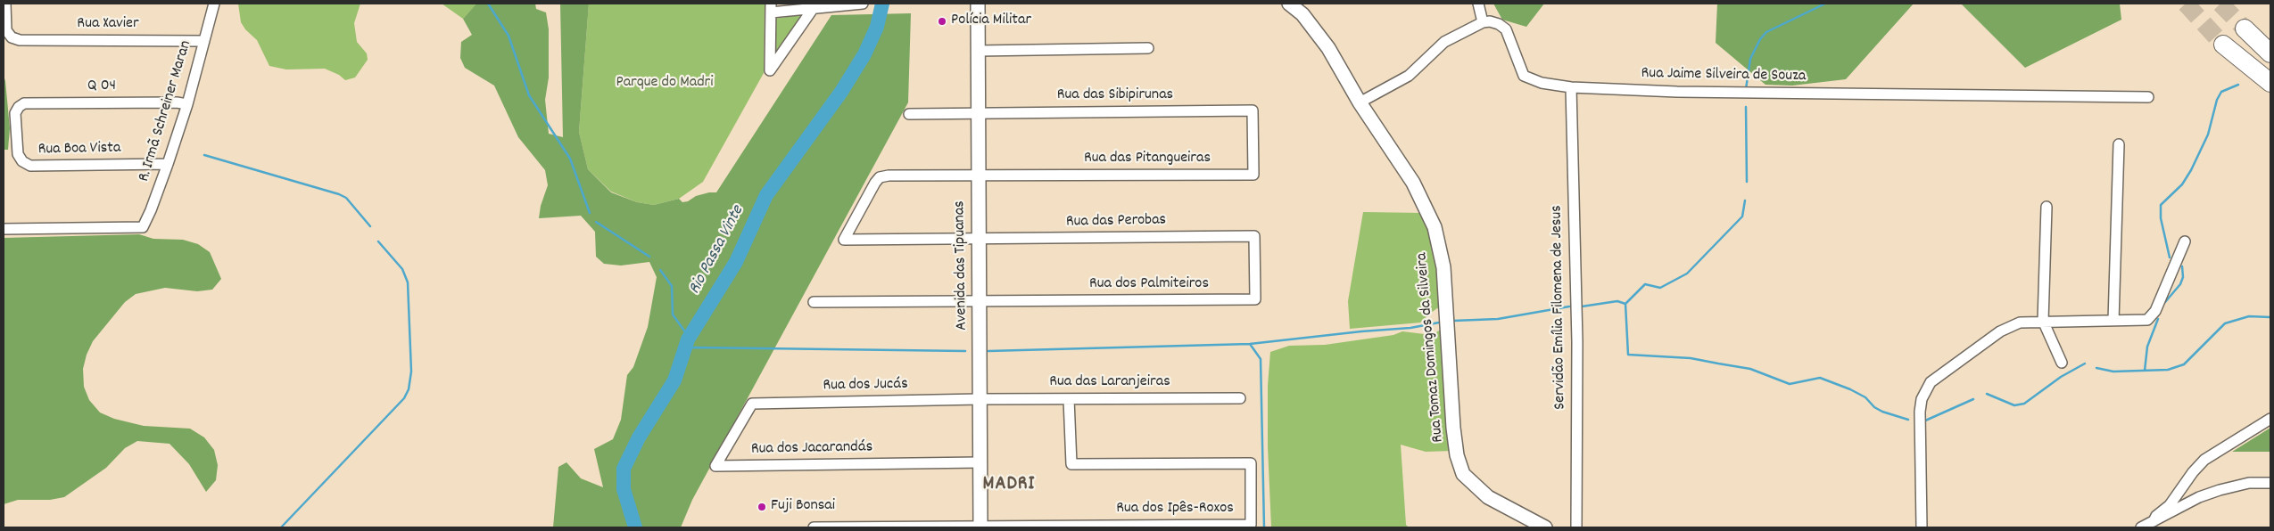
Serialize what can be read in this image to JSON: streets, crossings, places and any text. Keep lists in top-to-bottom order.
{
  "streets": {
    "main road": ["Avenida das Tipuanas", "Rua Tomaz Domingos da Silveira"],
    "street": [
      "Rua Xavier",
      "Rua Jaime Silveira de Souza",
      "Q 04",
      "Rua das Sibipirunas",
      "R. Irmã Schreiner Maran",
      "Rua Boa Vista",
      "Rua das Pitangueiras",
      "Rua das Perobas",
      "Rua dos Palmiteiros",
      "Servidão Emília Filomena de Jesus",
      "Rua das Laranjeiras",
      "Rua dos Jucás",
      "Rua dos Jacarandás",
      "Rua dos Ipês-Roxos"
    ]
  },
  "crossings": [
    ["Rua Xavier", "R. Irmã Schreiner Maran"],
    ["Rua Jaime Silveira de Souza", "Servidão Emília Filomena de Jesus"],
    ["Q 04", "R. Irmã Schreiner Maran"],
    ["Q 04", "Rua Boa Vista"],
    ["Rua das Sibipirunas", "Rua das Pitangueiras"],
    ["Rua das Sibipirunas", "Avenida das Tipuanas"],
    ["R. Irmã Schreiner Maran", "Rua Boa Vista"],
    ["Rua das Pitangueiras", "Rua das Perobas"],
    ["Rua das Pitangueiras", "Avenida das Tipuanas"],
    ["Rua das Perobas", "Avenida das Tipuanas"],
    ["Rua das Perobas", "Rua dos Palmiteiros"],
    ["Avenida das Tipuanas", "Rua dos Palmiteiros"],
    ["Avenida das Tipuanas", "Rua das Laranjeiras"],
    ["Avenida das Tipuanas", "Rua dos Jucás"],
    ["Avenida das Tipuanas", "Rua dos Jacarandás"],
    ["Avenida das Tipuanas", "Rua dos Ipês-Roxos"],
    ["Rua das Laranjeiras", "Rua dos Jucás"],
    ["Rua das Laranjeiras", "Rua dos Ipês-Roxos"],
    ["Rua dos Jucás", "Rua dos Jacarandás"]
  ],
  "districts": ["MADRI"],
  "water": ["Rio Passa Vinte"],
  "parks": ["Parque do Madri"],
  "places": ["Polícia Militar", "Fuji Bonsai"]
}
